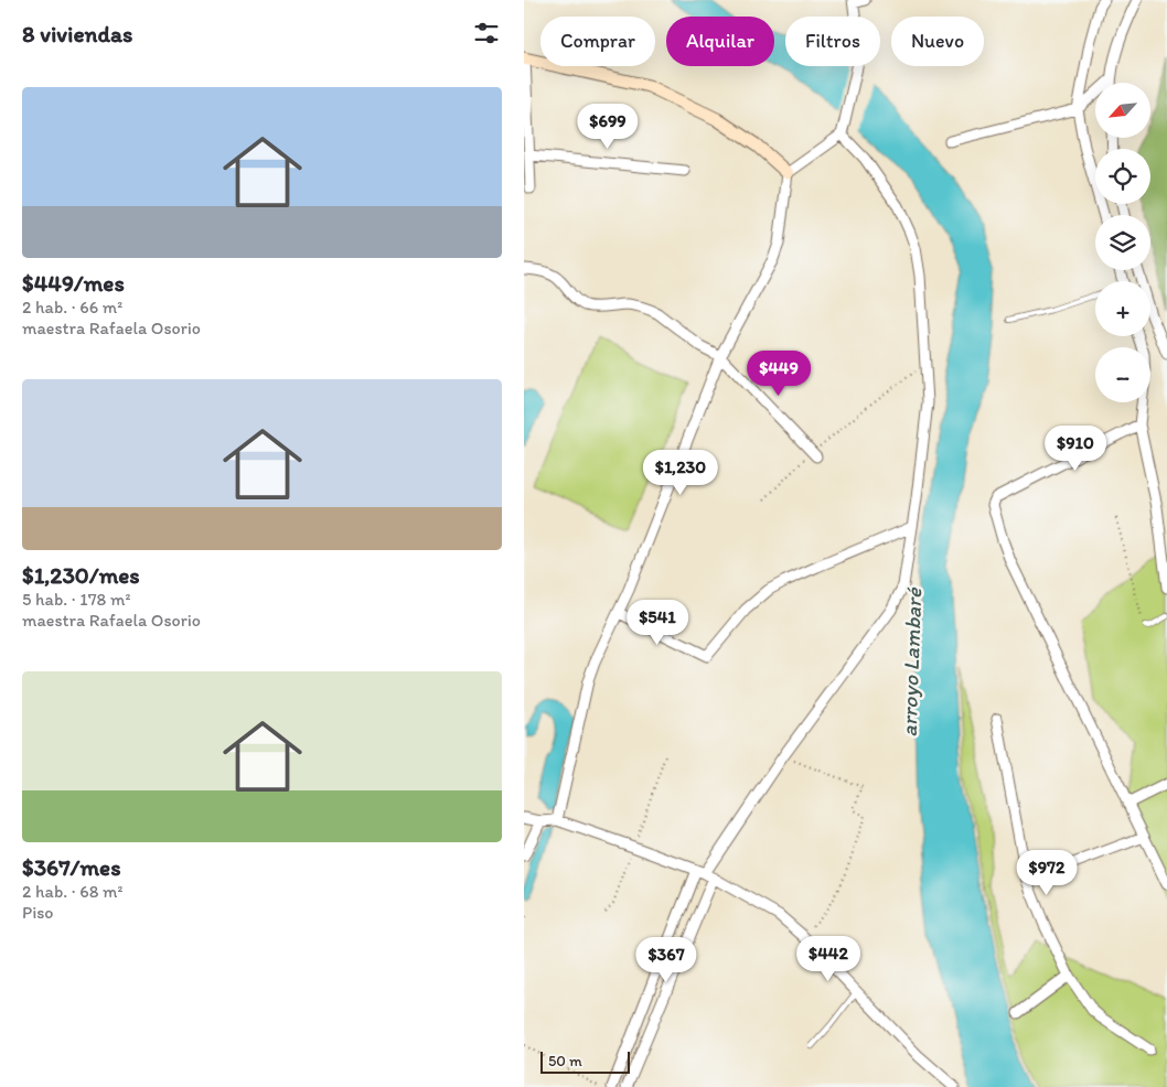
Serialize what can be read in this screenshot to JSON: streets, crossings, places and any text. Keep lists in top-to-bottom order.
{
  "water": ["arroyo Lambaré"],
  "scale_bar": "50 m",
  "north": "bottom left",
  "page": {
    "heading": "8 viviendas",
    "chip": [
      "Comprar",
      "Alquilar",
      "Filtros",
      "Nuevo"
    ],
    "list": [
      {
        "name": "$449/mes",
        "note": "2 hab. · 66 m² · maestra Rafaela Osorio"
      },
      {
        "name": "$1,230/mes",
        "note": "5 hab. · 178 m² · maestra Rafaela Osorio"
      },
      {
        "name": "$367/mes",
        "note": "2 hab. · 68 m² · Piso"
      }
    ],
    "map_buttons": ["+", "−"],
    "price": [
      "$699",
      "$449",
      "$910",
      "$1,230",
      "$541",
      "$972",
      "$442",
      "$367"
    ],
    "scale": "50 m"
  }
}
